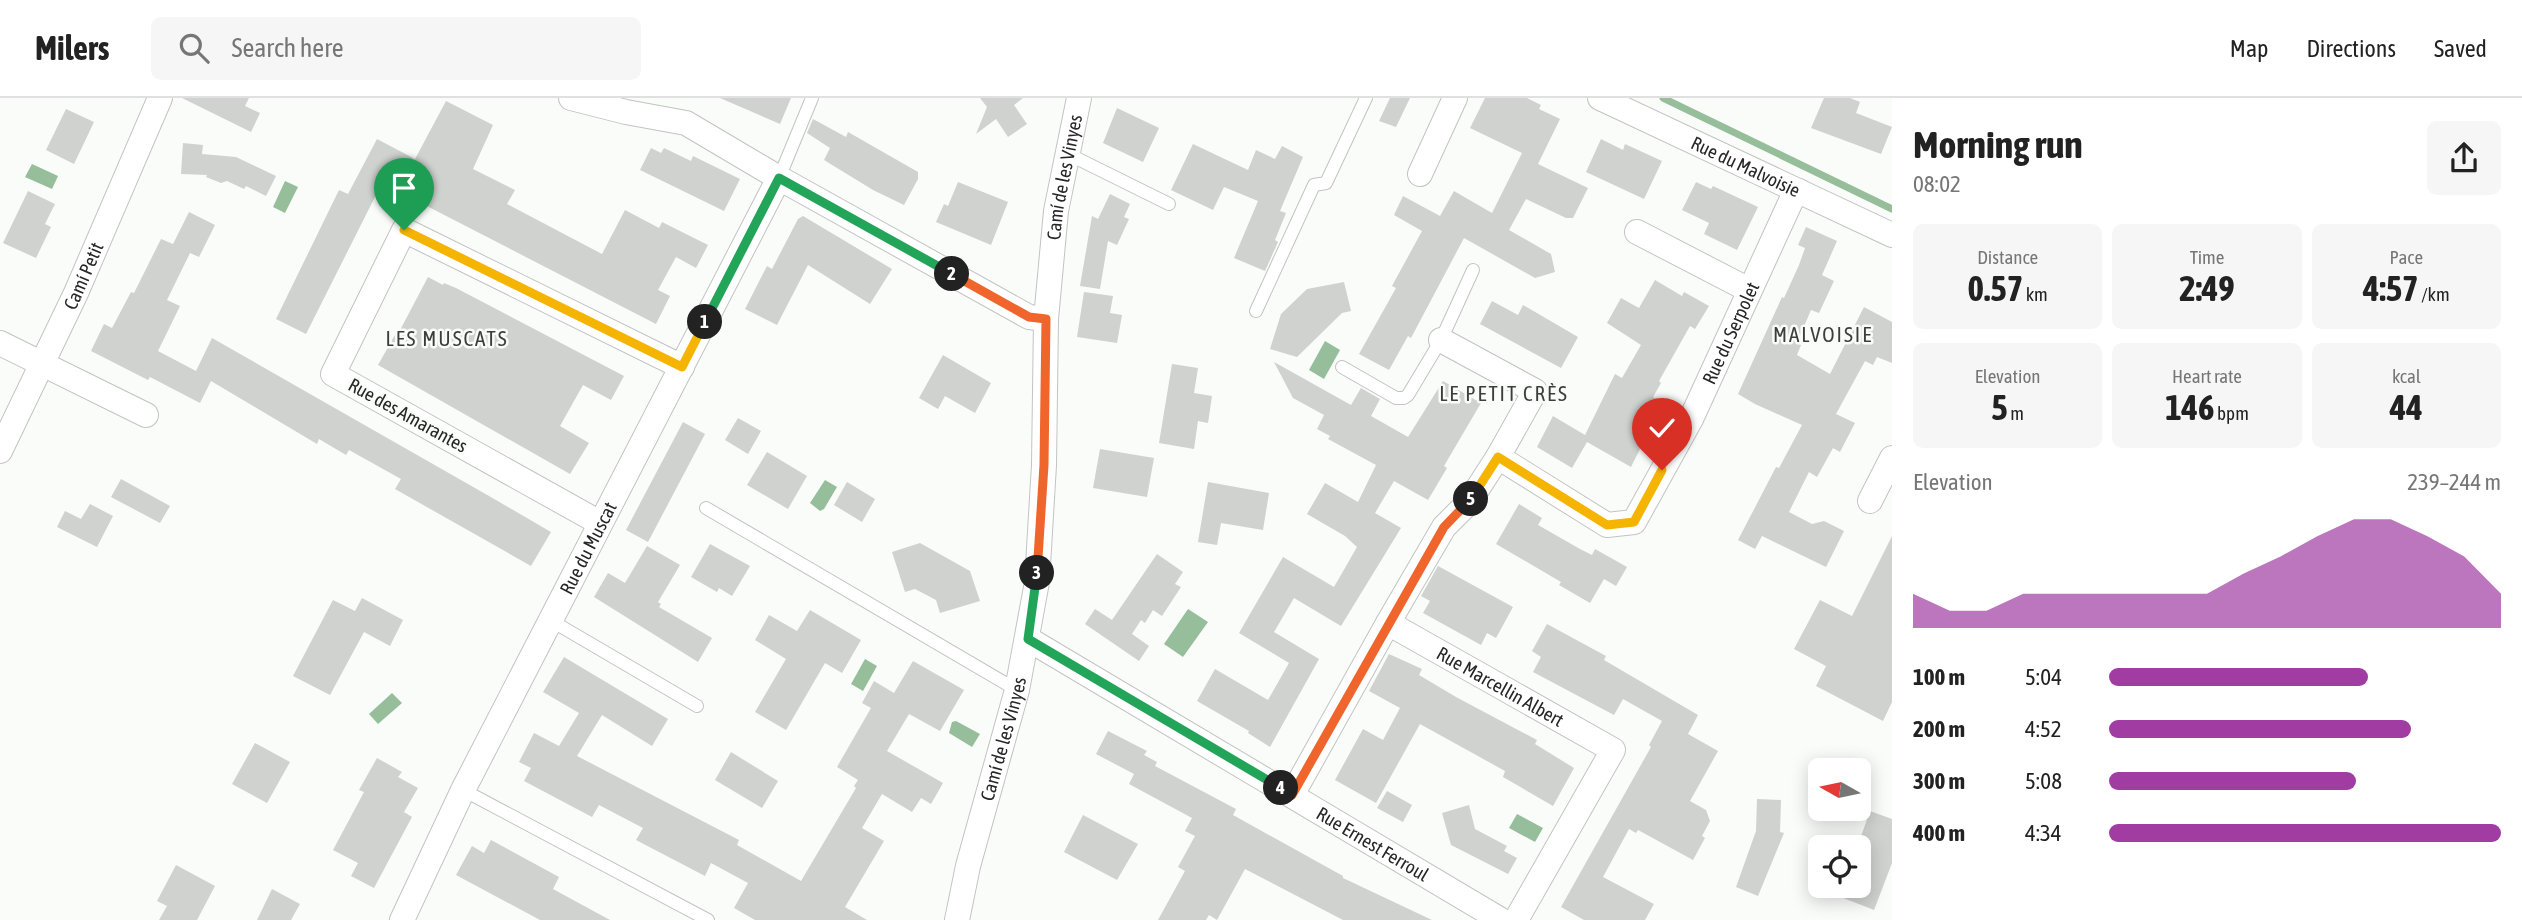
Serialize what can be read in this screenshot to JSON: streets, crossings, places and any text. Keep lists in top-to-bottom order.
{
  "streets": {
    "street": [
      "Rue du Malvoisie",
      "Camí de les Vinyes",
      "Camí Petit",
      "Rue du Serpolet",
      "Rue des Amarantes",
      "Rue du Muscat",
      "Rue Marcellin Albert",
      "Rue Ernest Ferroul"
    ]
  },
  "crossings": [
    ["Rue du Malvoisie", "Rue du Serpolet"],
    ["Camí de les Vinyes", "Rue Ernest Ferroul"],
    ["Rue des Amarantes", "Rue du Muscat"]
  ],
  "districts": ["MALVOISIE", "LES MUSCATS", "LE PETIT CRÈS"],
  "north": "left",
  "page": {
    "header": "Milers",
    "search": "Search here",
    "nav": ["Map", "Directions", "Saved"],
    "heading": ["Morning run", "08:02"],
    "stats": [
      ["Distance", "0.57 km"],
      ["Time", "2:49"],
      ["Pace", "4:57 /km"],
      ["Elevation", "5 m"],
      ["Heart rate", "146 bpm"],
      ["kcal", "44"]
    ],
    "pins": [
      "2",
      "1",
      "5",
      "3",
      "4"
    ],
    "chart": ["Elevation", "239–244 m"],
    "list": [
      {
        "name": "100 m",
        "note": "5:04"
      },
      {
        "name": "200 m",
        "note": "4:52"
      },
      {
        "name": "300 m",
        "note": "5:08"
      },
      {
        "name": "400 m",
        "note": "4:34"
      }
    ]
  }
}
